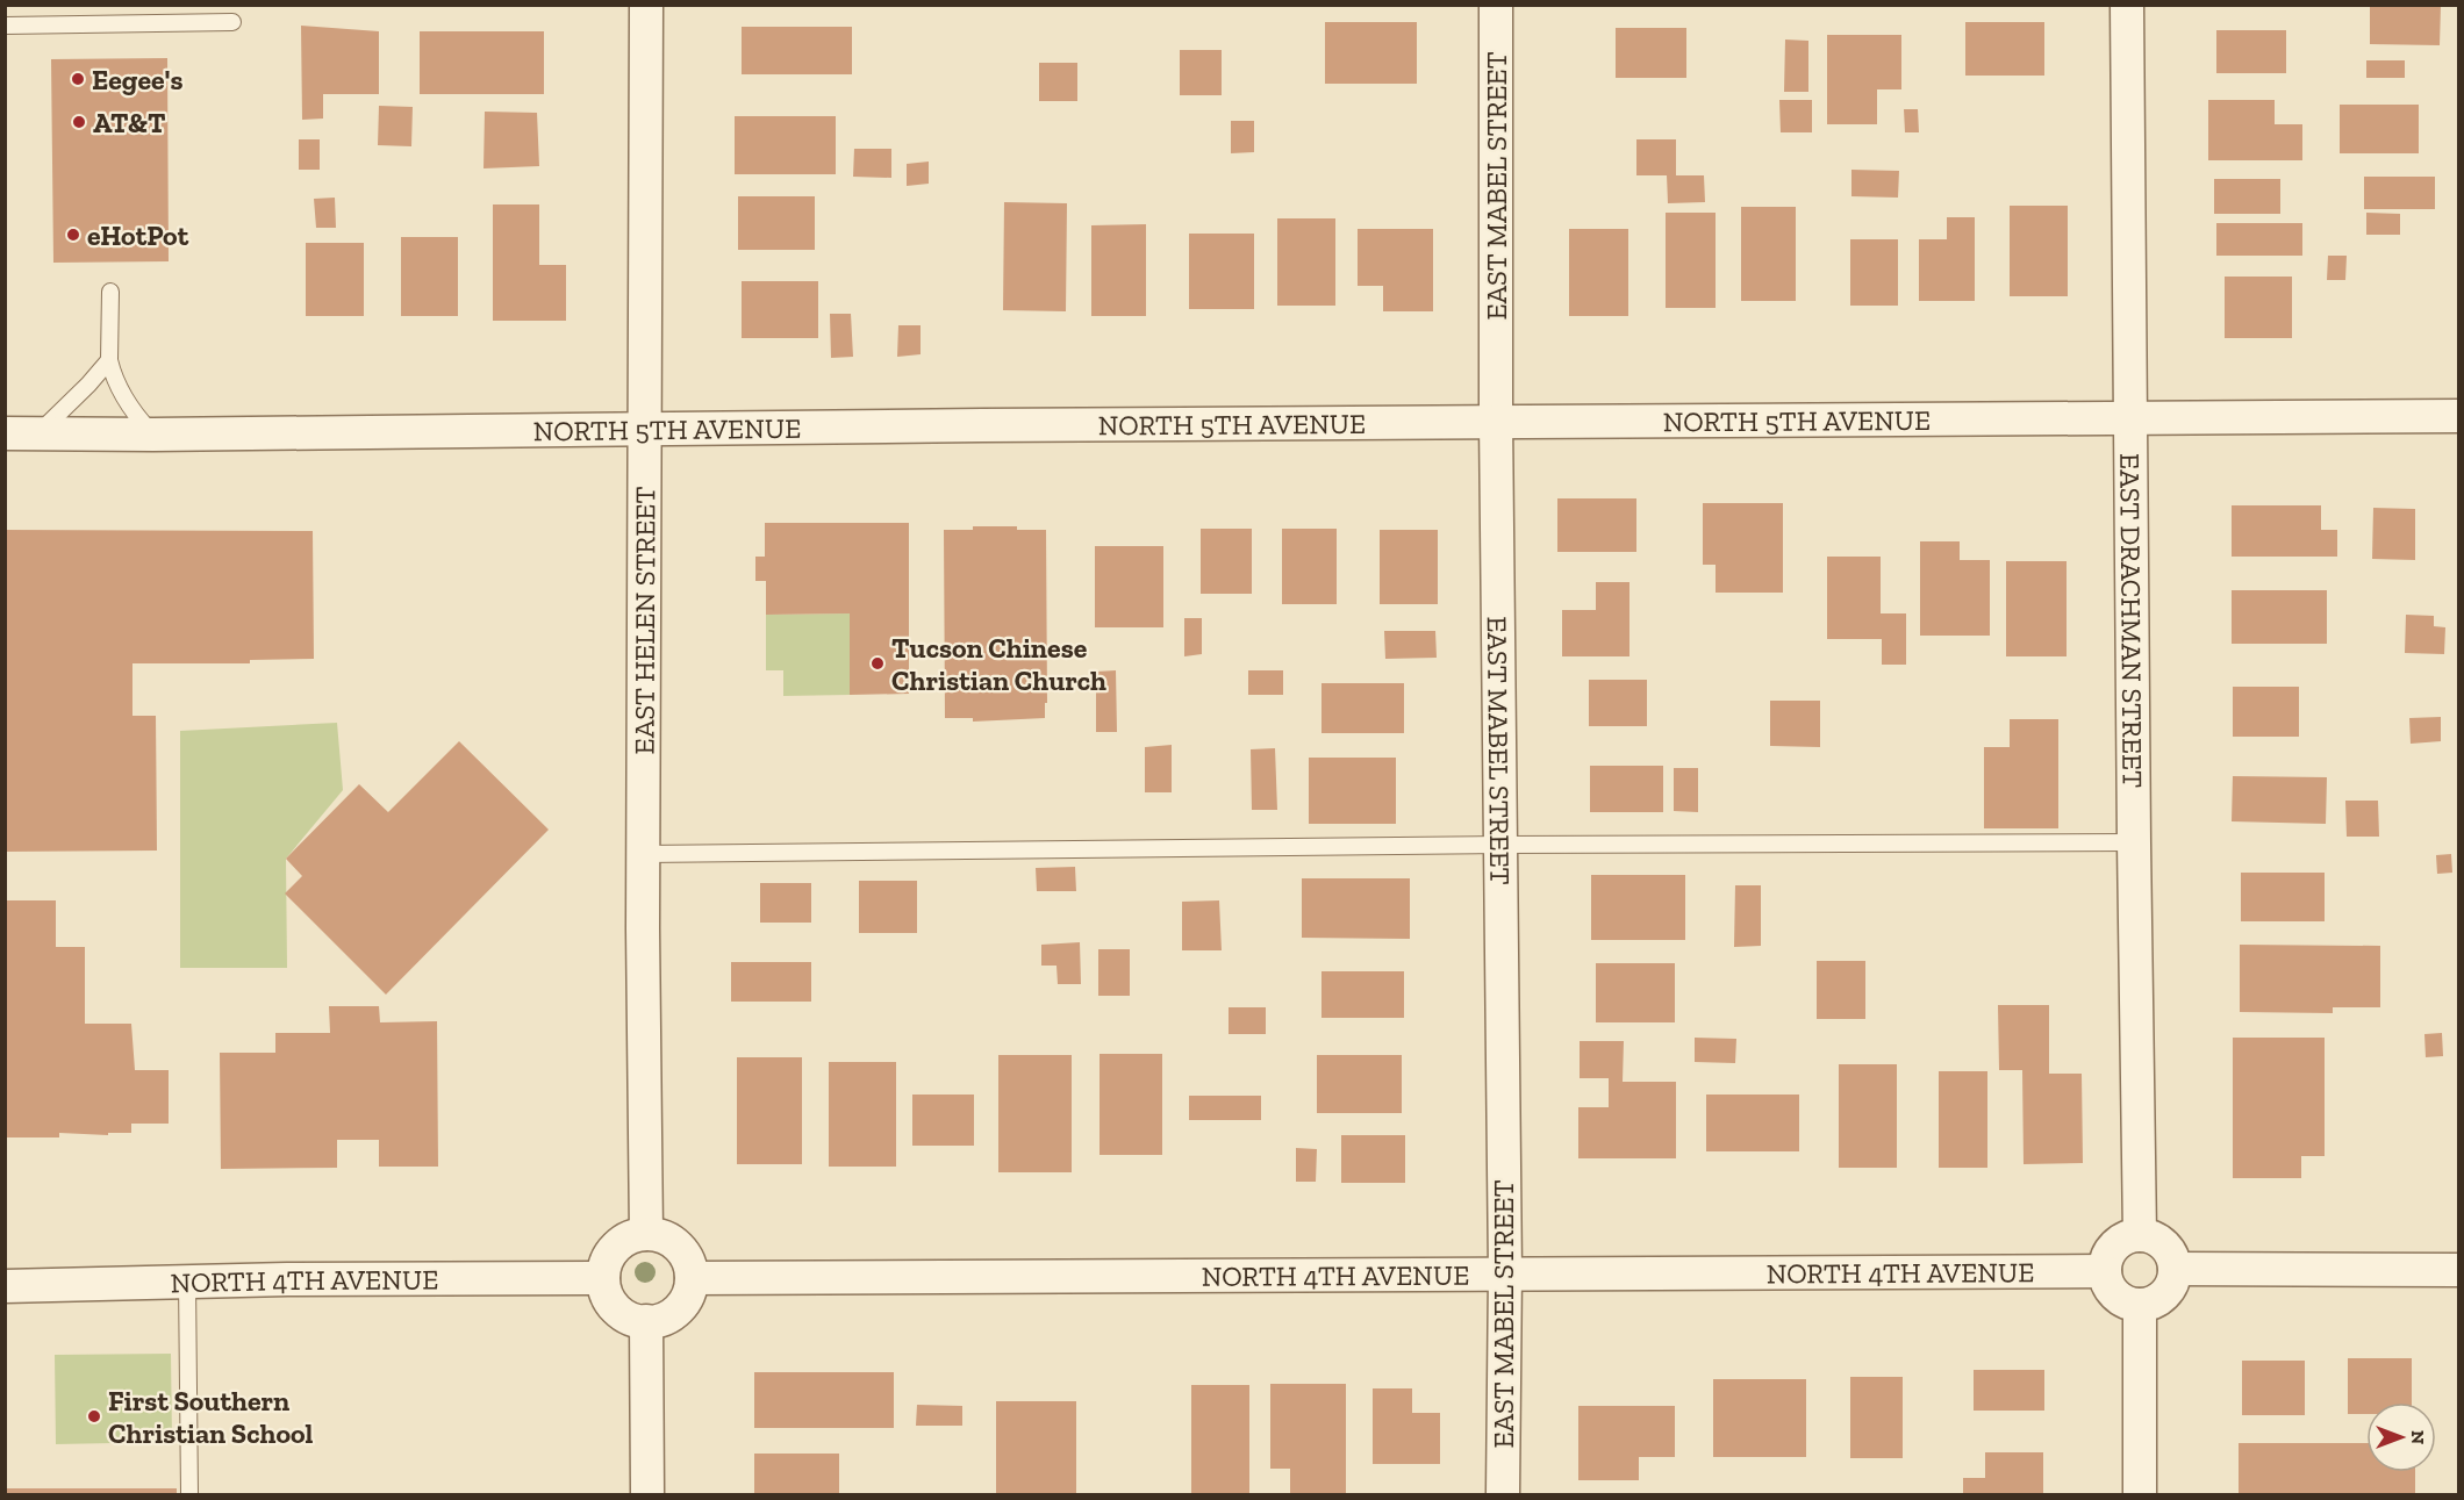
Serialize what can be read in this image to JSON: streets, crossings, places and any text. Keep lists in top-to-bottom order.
{
  "streets": {
    "street": [
      "EAST MABEL STREET",
      "NORTH 5TH AVENUE",
      "EAST HELEN STREET",
      "EAST DRACHMAN STREET",
      "NORTH 4TH AVENUE"
    ]
  },
  "crossings": [
    ["EAST MABEL STREET", "NORTH 5TH AVENUE"],
    ["EAST MABEL STREET", "NORTH 4TH AVENUE"],
    ["NORTH 5TH AVENUE", "EAST HELEN STREET"],
    ["NORTH 5TH AVENUE", "EAST DRACHMAN STREET"],
    ["EAST HELEN STREET", "NORTH 4TH AVENUE"],
    ["EAST DRACHMAN STREET", "NORTH 4TH AVENUE"]
  ],
  "places": [
    "Eegee's",
    "AT&T",
    "eHotPot",
    "Tucson Chinese Christian Church",
    "First Southern Christian School"
  ],
  "north": "right"
}
